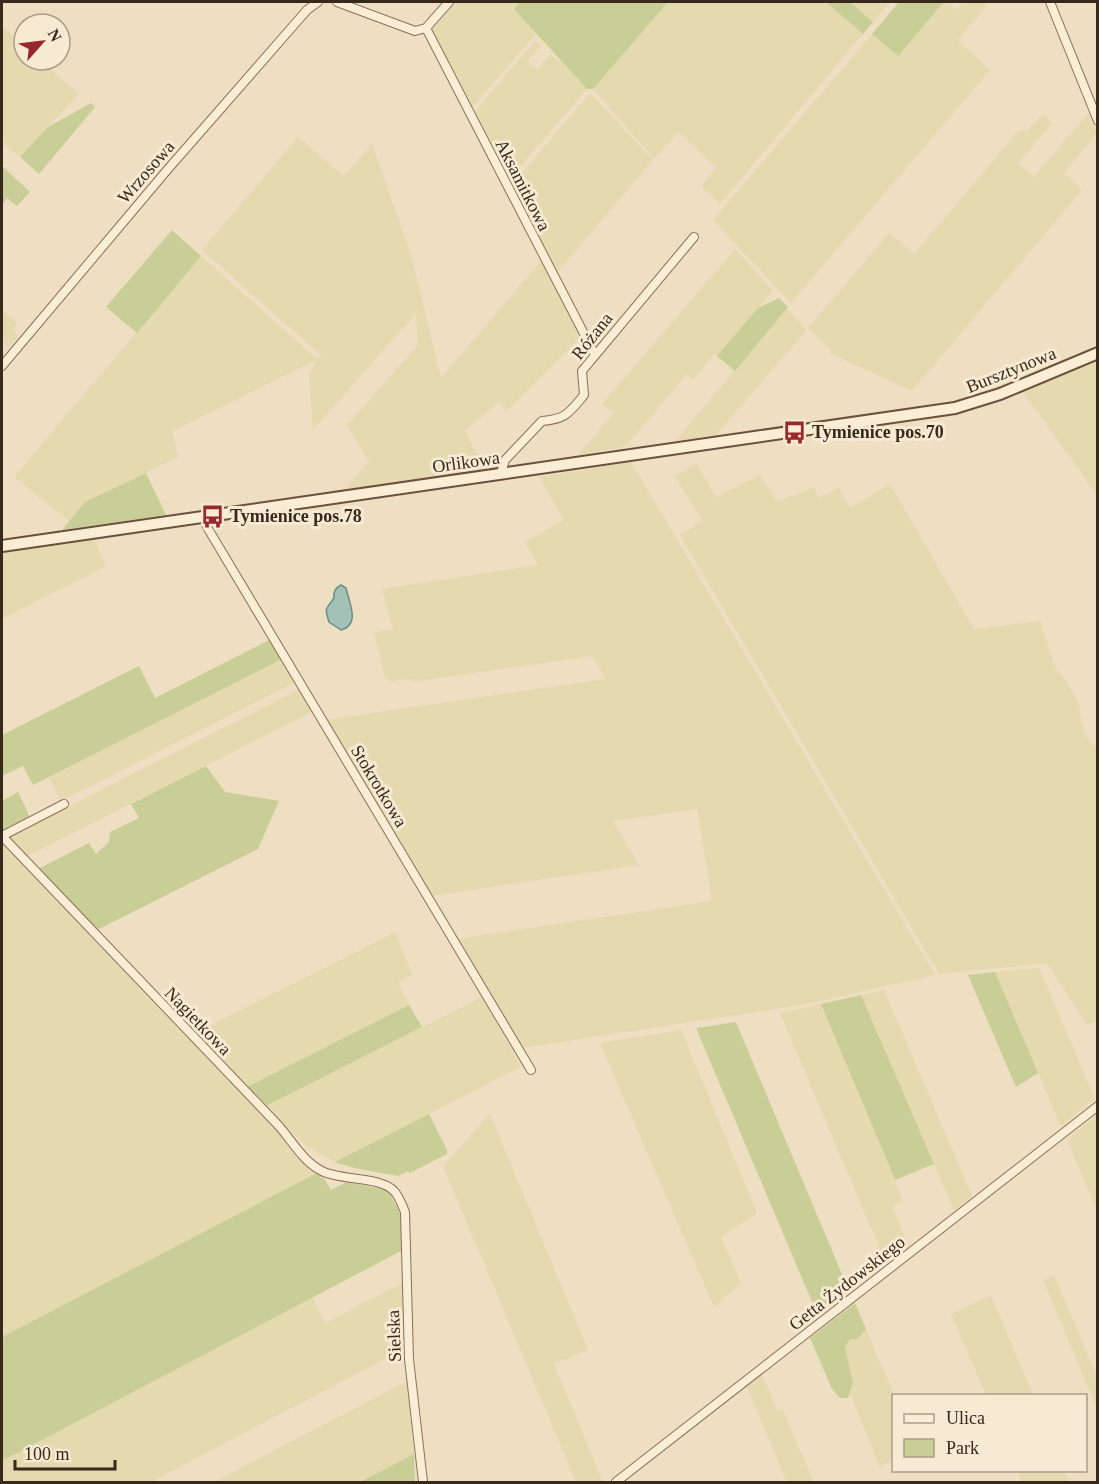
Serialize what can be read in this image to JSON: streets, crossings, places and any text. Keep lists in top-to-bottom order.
{
  "streets": {
    "street": [
      "Wrzosowa",
      "Aksamitkowa",
      "Różana",
      "Bursztynowa",
      "Orlikowa",
      "Stokrotkowa",
      "Nagietkowa",
      "Getta Żydowskiego",
      "Sielska"
    ]
  },
  "crossings": [
    ["Aksamitkowa", "Różana"],
    ["Różana", "Orlikowa"],
    ["Bursztynowa", "Orlikowa"],
    ["Orlikowa", "Stokrotkowa"],
    ["Nagietkowa", "Sielska"]
  ],
  "places": {
    "bus stop": ["Tymienice pos.70", "Tymienice pos.78"]
  },
  "legend": ["Ulica", "Park"],
  "scale_bar": "100 m",
  "north": "top right"
}
